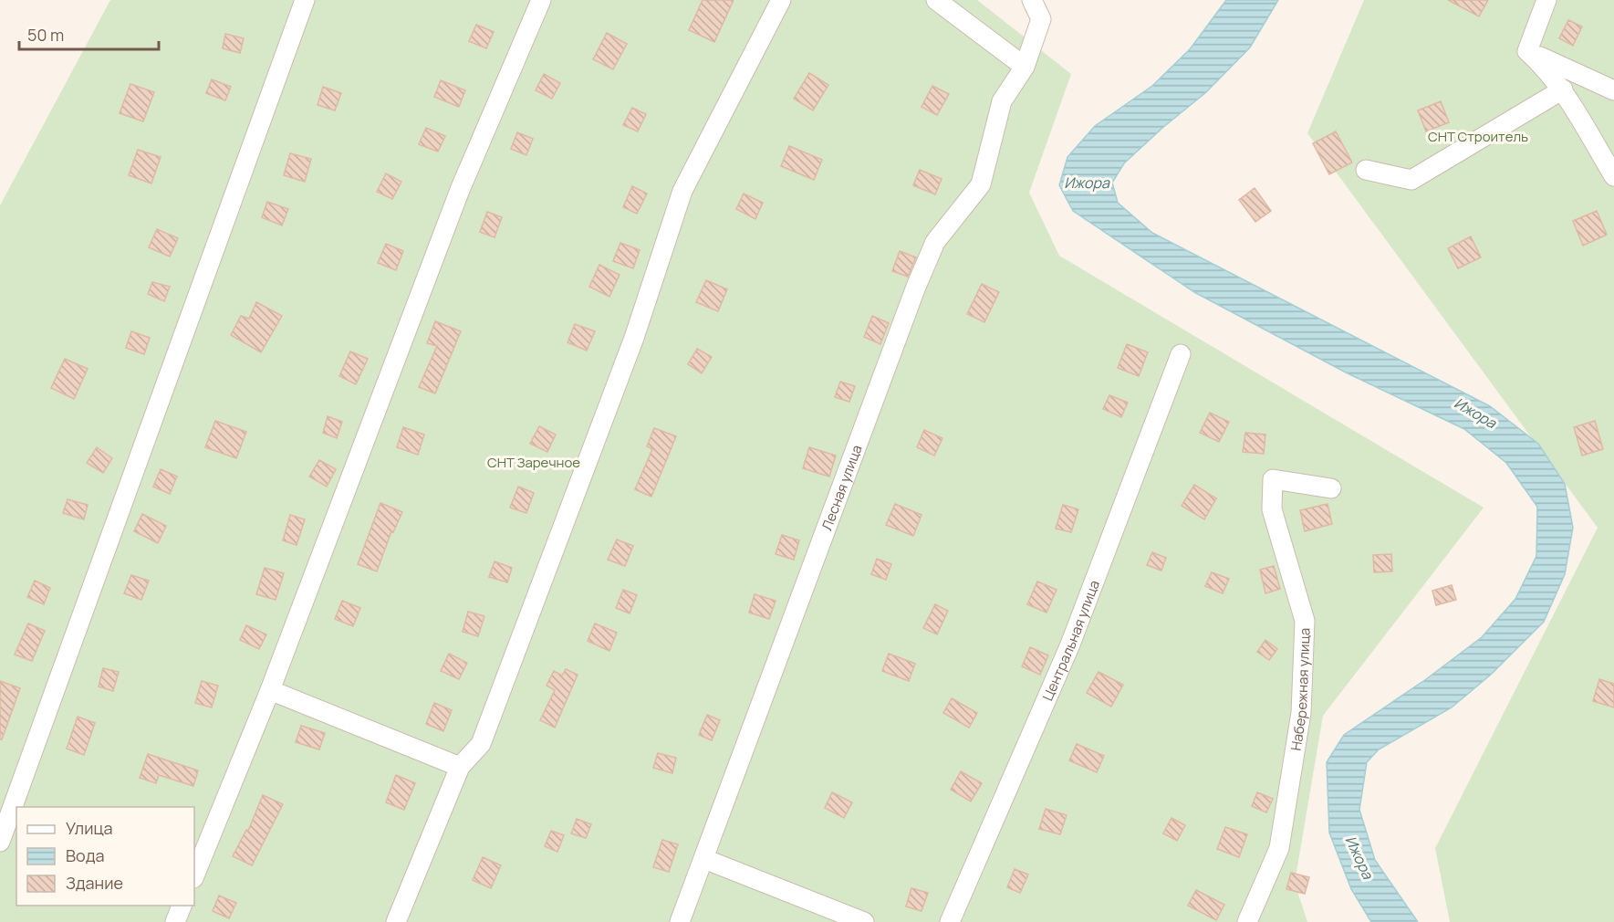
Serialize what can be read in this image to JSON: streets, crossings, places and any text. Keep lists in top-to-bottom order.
{
  "streets": {
    "street": ["Лесная улица", "Центральная улица", "Набережная улица"]
  },
  "water": ["Ижора"],
  "parks": ["СНТ Строитель", "СНТ Заречное"],
  "legend": ["Улица", "Вода", "Здание"],
  "scale_bar": "50 m"
}
